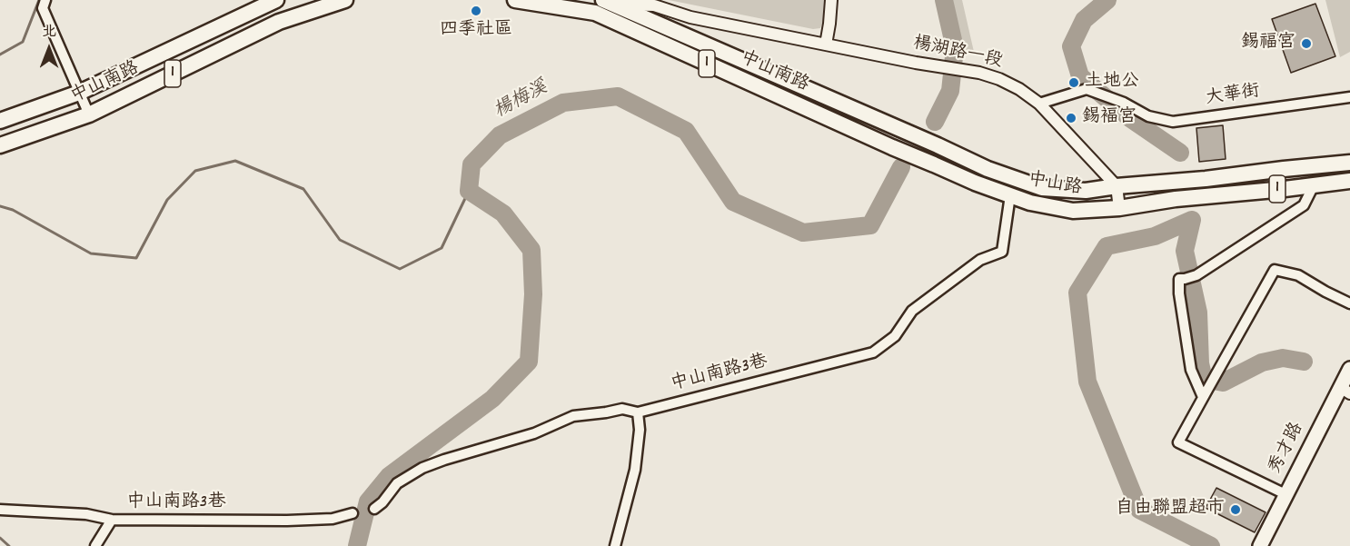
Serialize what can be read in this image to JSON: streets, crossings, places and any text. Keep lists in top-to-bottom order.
{
  "streets": {
    "main road": [
      "1",
      "中山南路",
      "中山路",
      "秀才路"
    ],
    "street": ["楊湖路一段", "大華街", "中山南路3巷"]
  },
  "crossings": [
    ["楊湖路一段", "中山南路"],
    ["楊湖路一段", "大華街"],
    ["楊湖路一段", "中山路"],
    ["1", "中山路"],
    ["中山南路", "中山路"],
    ["中山路", "中山南路3巷"]
  ],
  "water": ["楊梅溪"],
  "places": [
    "四季社區",
    "錫福宮",
    "土地公",
    "錫褔宮",
    "自由聯盟超市"
  ],
  "north": "top"
}
